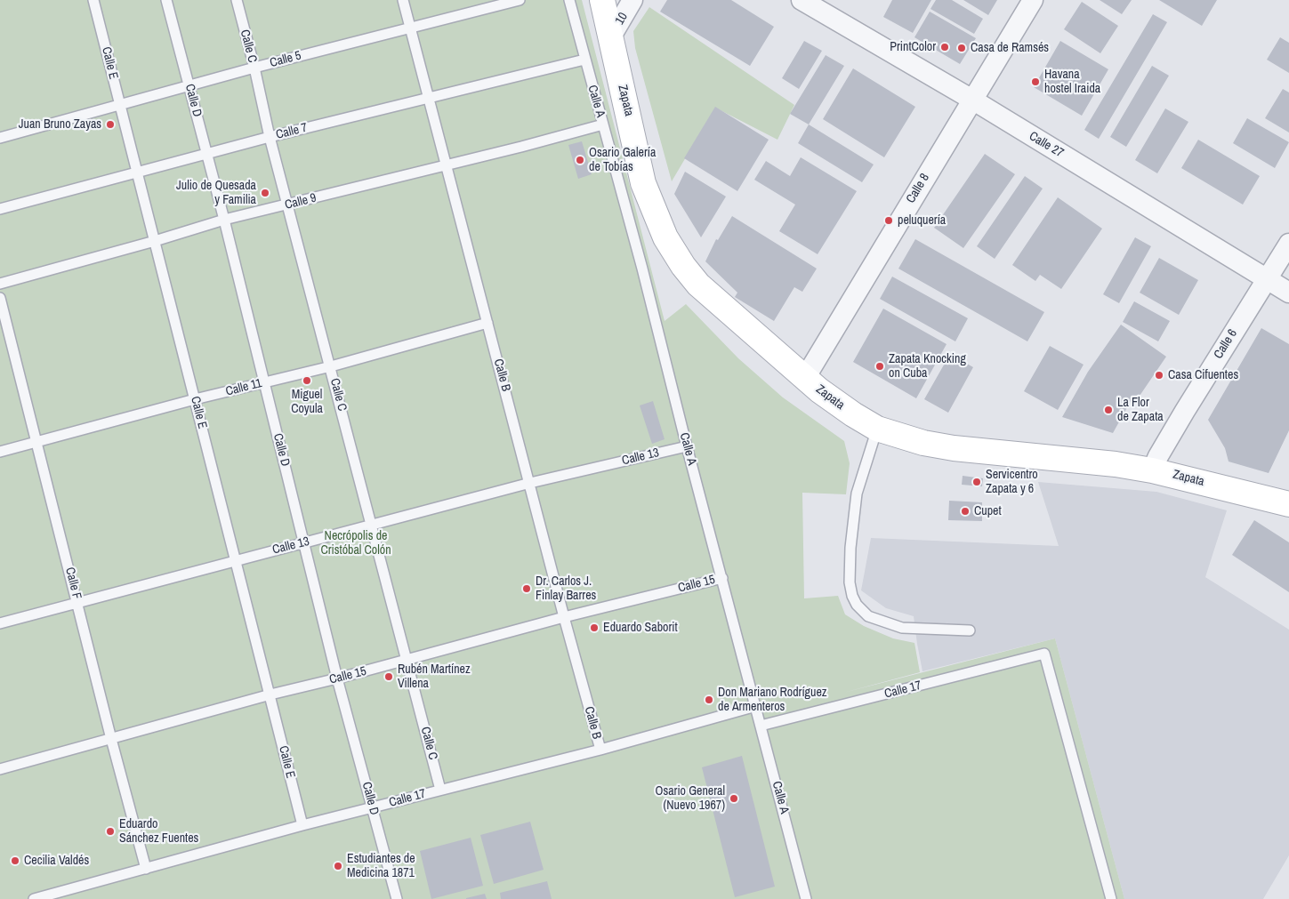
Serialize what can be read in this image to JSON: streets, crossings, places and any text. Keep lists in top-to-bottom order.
{
  "streets": {
    "main road": ["Zapata"],
    "street": [
      "10",
      "Calle 27",
      "Calle 8",
      "Calle 6"
    ],
    "lane": [
      "Calle C",
      "Calle 5",
      "Calle E",
      "Calle D",
      "Calle A",
      "Calle 7",
      "Calle 9",
      "Calle B",
      "Calle 11",
      "Calle 13",
      "Calle F",
      "Calle 15",
      "Calle 17"
    ]
  },
  "crossings": [
    ["10", "Zapata"],
    ["Calle C", "Calle 5"],
    ["Calle C", "Calle 7"],
    ["Calle C", "Calle 9"],
    ["Calle C", "Calle 11"],
    ["Calle C", "Calle 13"],
    ["Calle C", "Calle 15"],
    ["Calle C", "Calle 17"],
    ["Calle 5", "Calle E"],
    ["Calle 5", "Calle D"],
    ["Calle 5", "Calle B"],
    ["Calle E", "Calle 7"],
    ["Calle E", "Calle 9"],
    ["Calle E", "Calle 11"],
    ["Calle E", "Calle 13"],
    ["Calle E", "Calle 15"],
    ["Calle E", "Calle 17"],
    ["Calle D", "Calle 7"],
    ["Calle D", "Calle 9"],
    ["Calle D", "Calle 11"],
    ["Calle D", "Calle 13"],
    ["Calle D", "Calle 15"],
    ["Calle D", "Calle 17"],
    ["Zapata", "Calle 8"],
    ["Zapata", "Calle 6"],
    ["Calle A", "Calle 7"],
    ["Calle A", "Calle 9"],
    ["Calle A", "Calle 13"],
    ["Calle A", "Calle 15"],
    ["Calle A", "Calle 17"],
    ["Calle 7", "Calle B"],
    ["Calle 27", "Calle 8"],
    ["Calle 27", "Calle 6"],
    ["Calle 9", "Calle B"],
    ["Calle B", "Calle 11"],
    ["Calle B", "Calle 13"],
    ["Calle B", "Calle 15"],
    ["Calle B", "Calle 17"],
    ["Calle 11", "Calle F"],
    ["Calle 13", "Calle F"],
    ["Calle F", "Calle 15"],
    ["Calle F", "Calle 17"]
  ],
  "parks": ["Necrópolis de Cristóbal Colón"],
  "places": [
    "PrintColor",
    "Casa de Ramsés",
    "Havana hostel Iraida",
    "Juan Bruno Zayas",
    "Osario Galería de Tobías",
    "Julio de Quesada y Familia",
    "peluquería",
    "Zapata Knocking on Cuba",
    "Casa Cifuentes",
    "Miguel Coyula",
    "La Flor de Zapata",
    "Servicentro Zapata y 6",
    "Cupet",
    "Dr. Carlos J. Finlay Barres",
    "Eduardo Saborit",
    "Rubén Martínez Villena",
    "Don Mariano Rodríguez de Armenteros",
    "Osario General (Nuevo 1967)",
    "Eduardo Sánchez Fuentes",
    "Cecilia Valdés",
    "Estudiantes de Medicina 1871"
  ]
}
